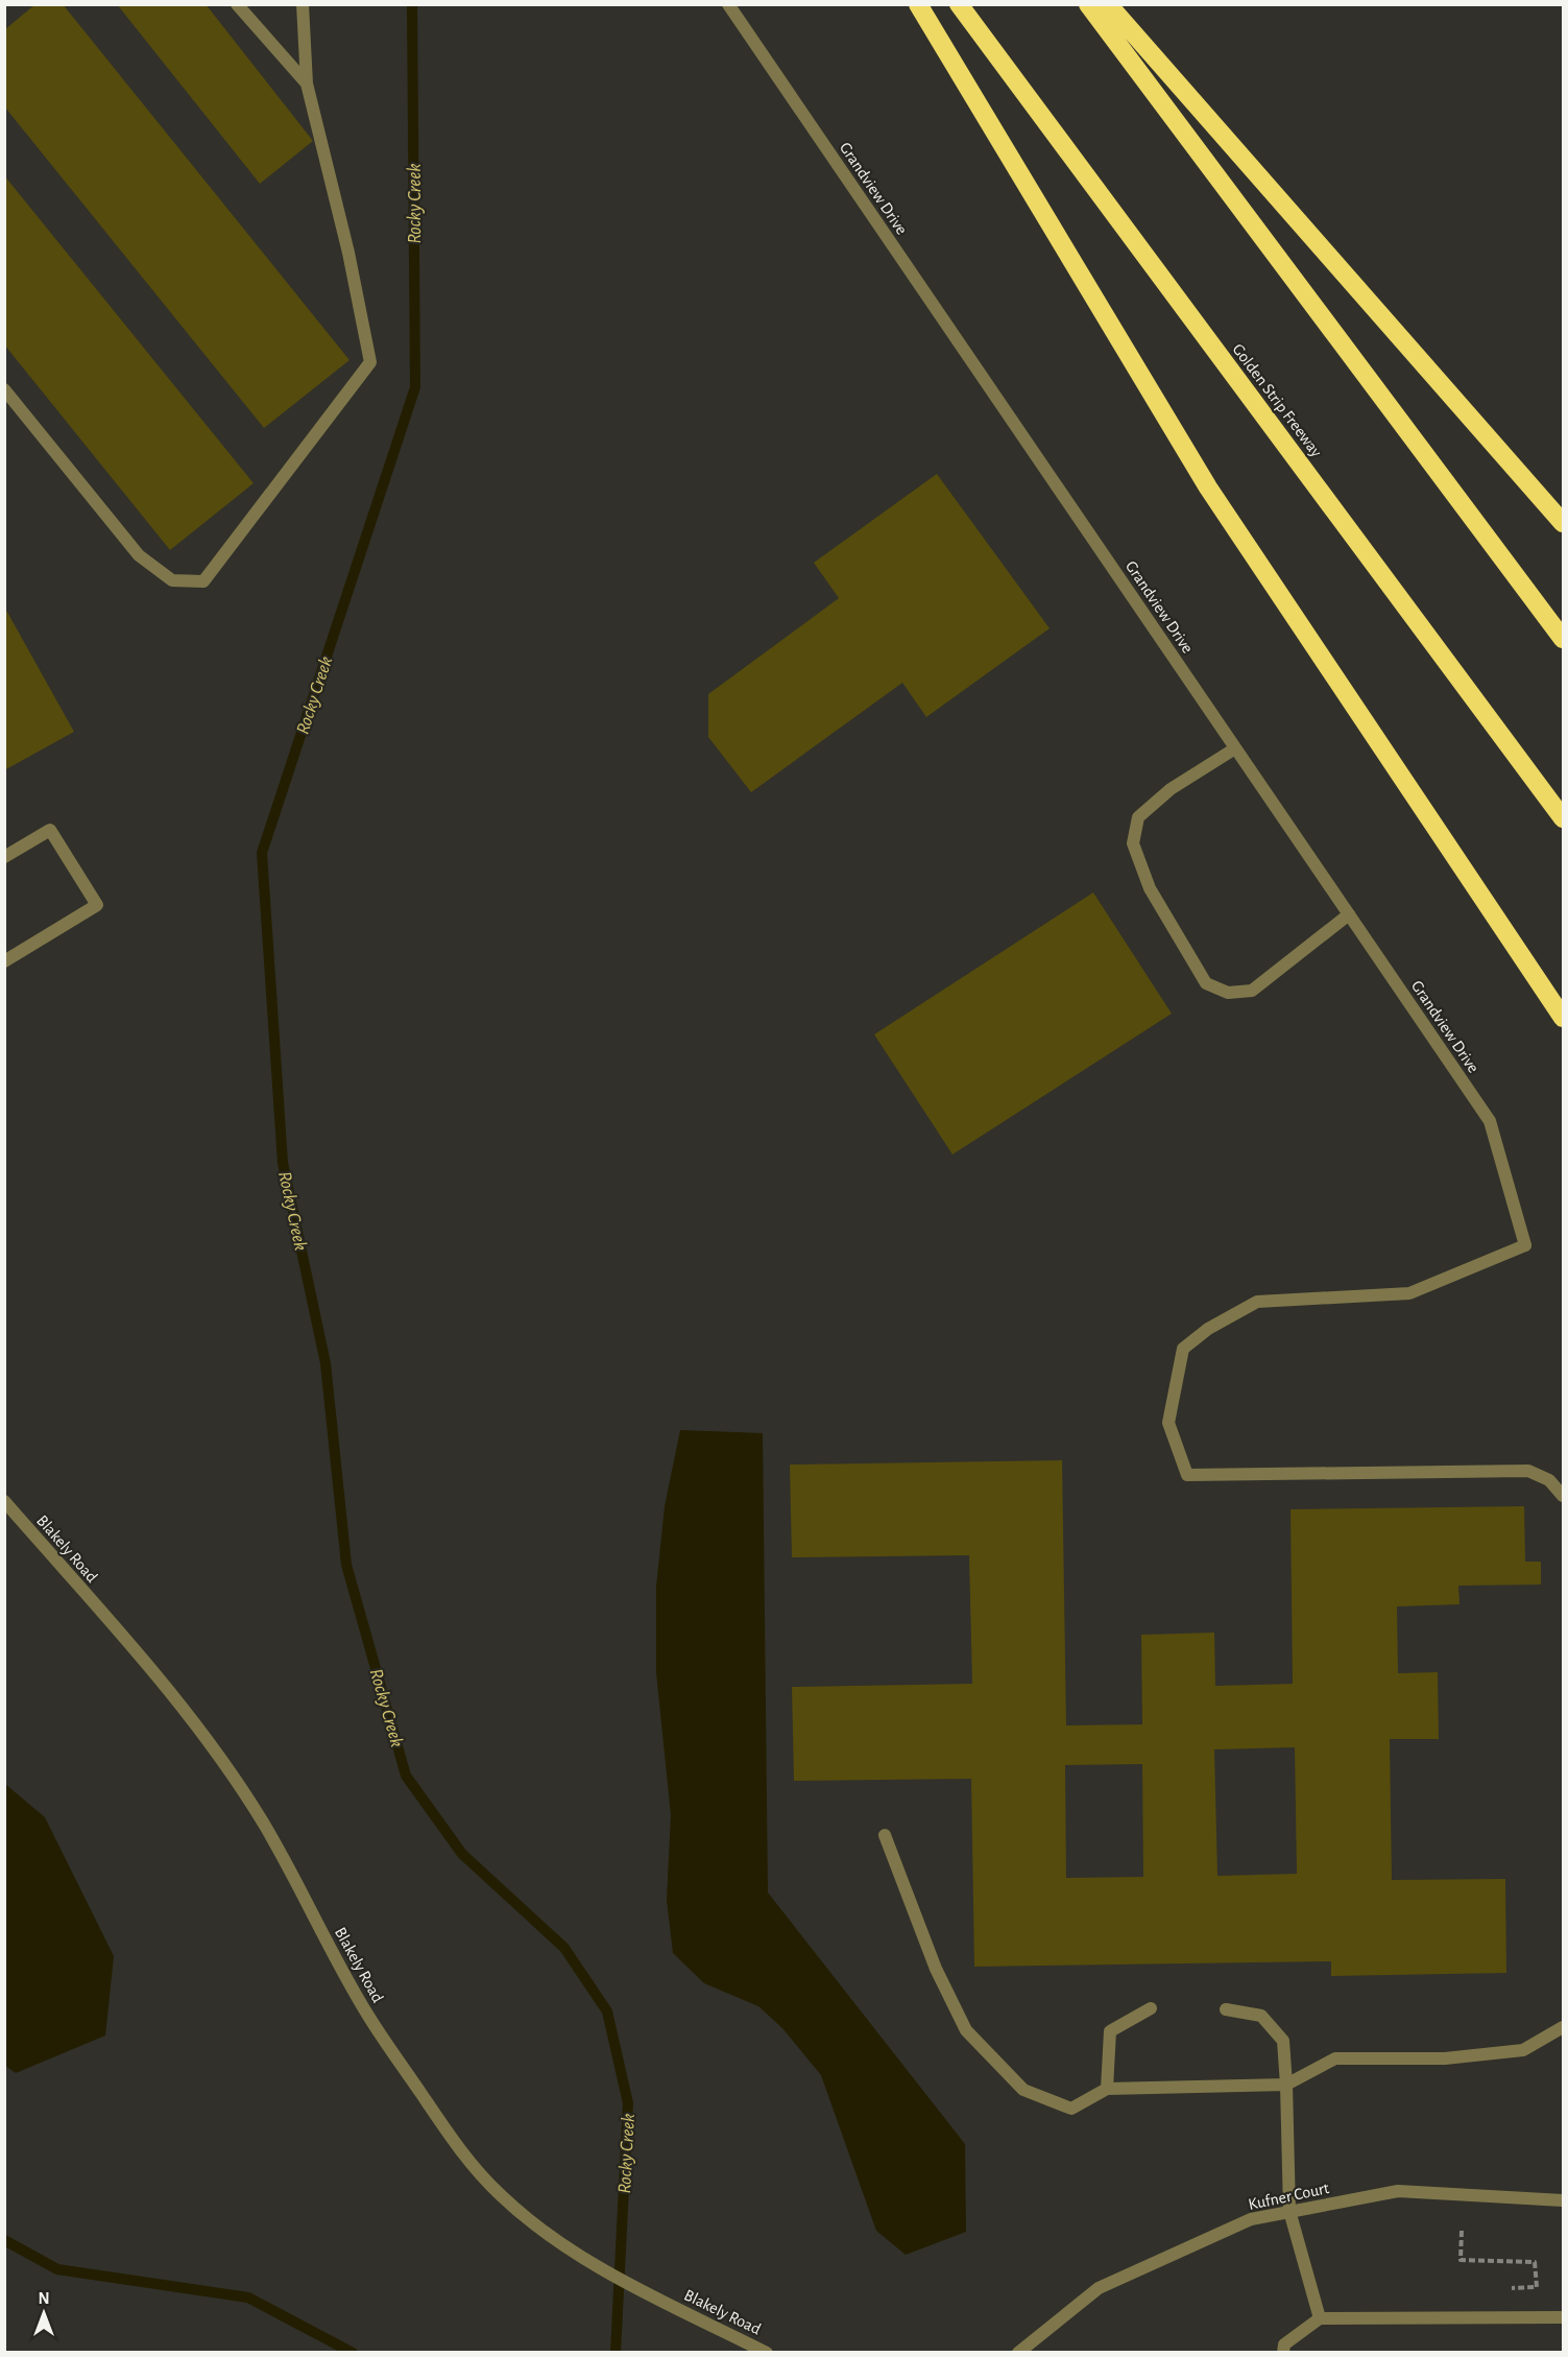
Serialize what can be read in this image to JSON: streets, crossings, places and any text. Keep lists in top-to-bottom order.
{
  "streets": {
    "highway": ["Golden Strip Freeway"],
    "street": ["Grandview Drive", "Blakely Road", "Kufner Court"]
  },
  "water": ["Rocky Creek"],
  "north": "top"
}
